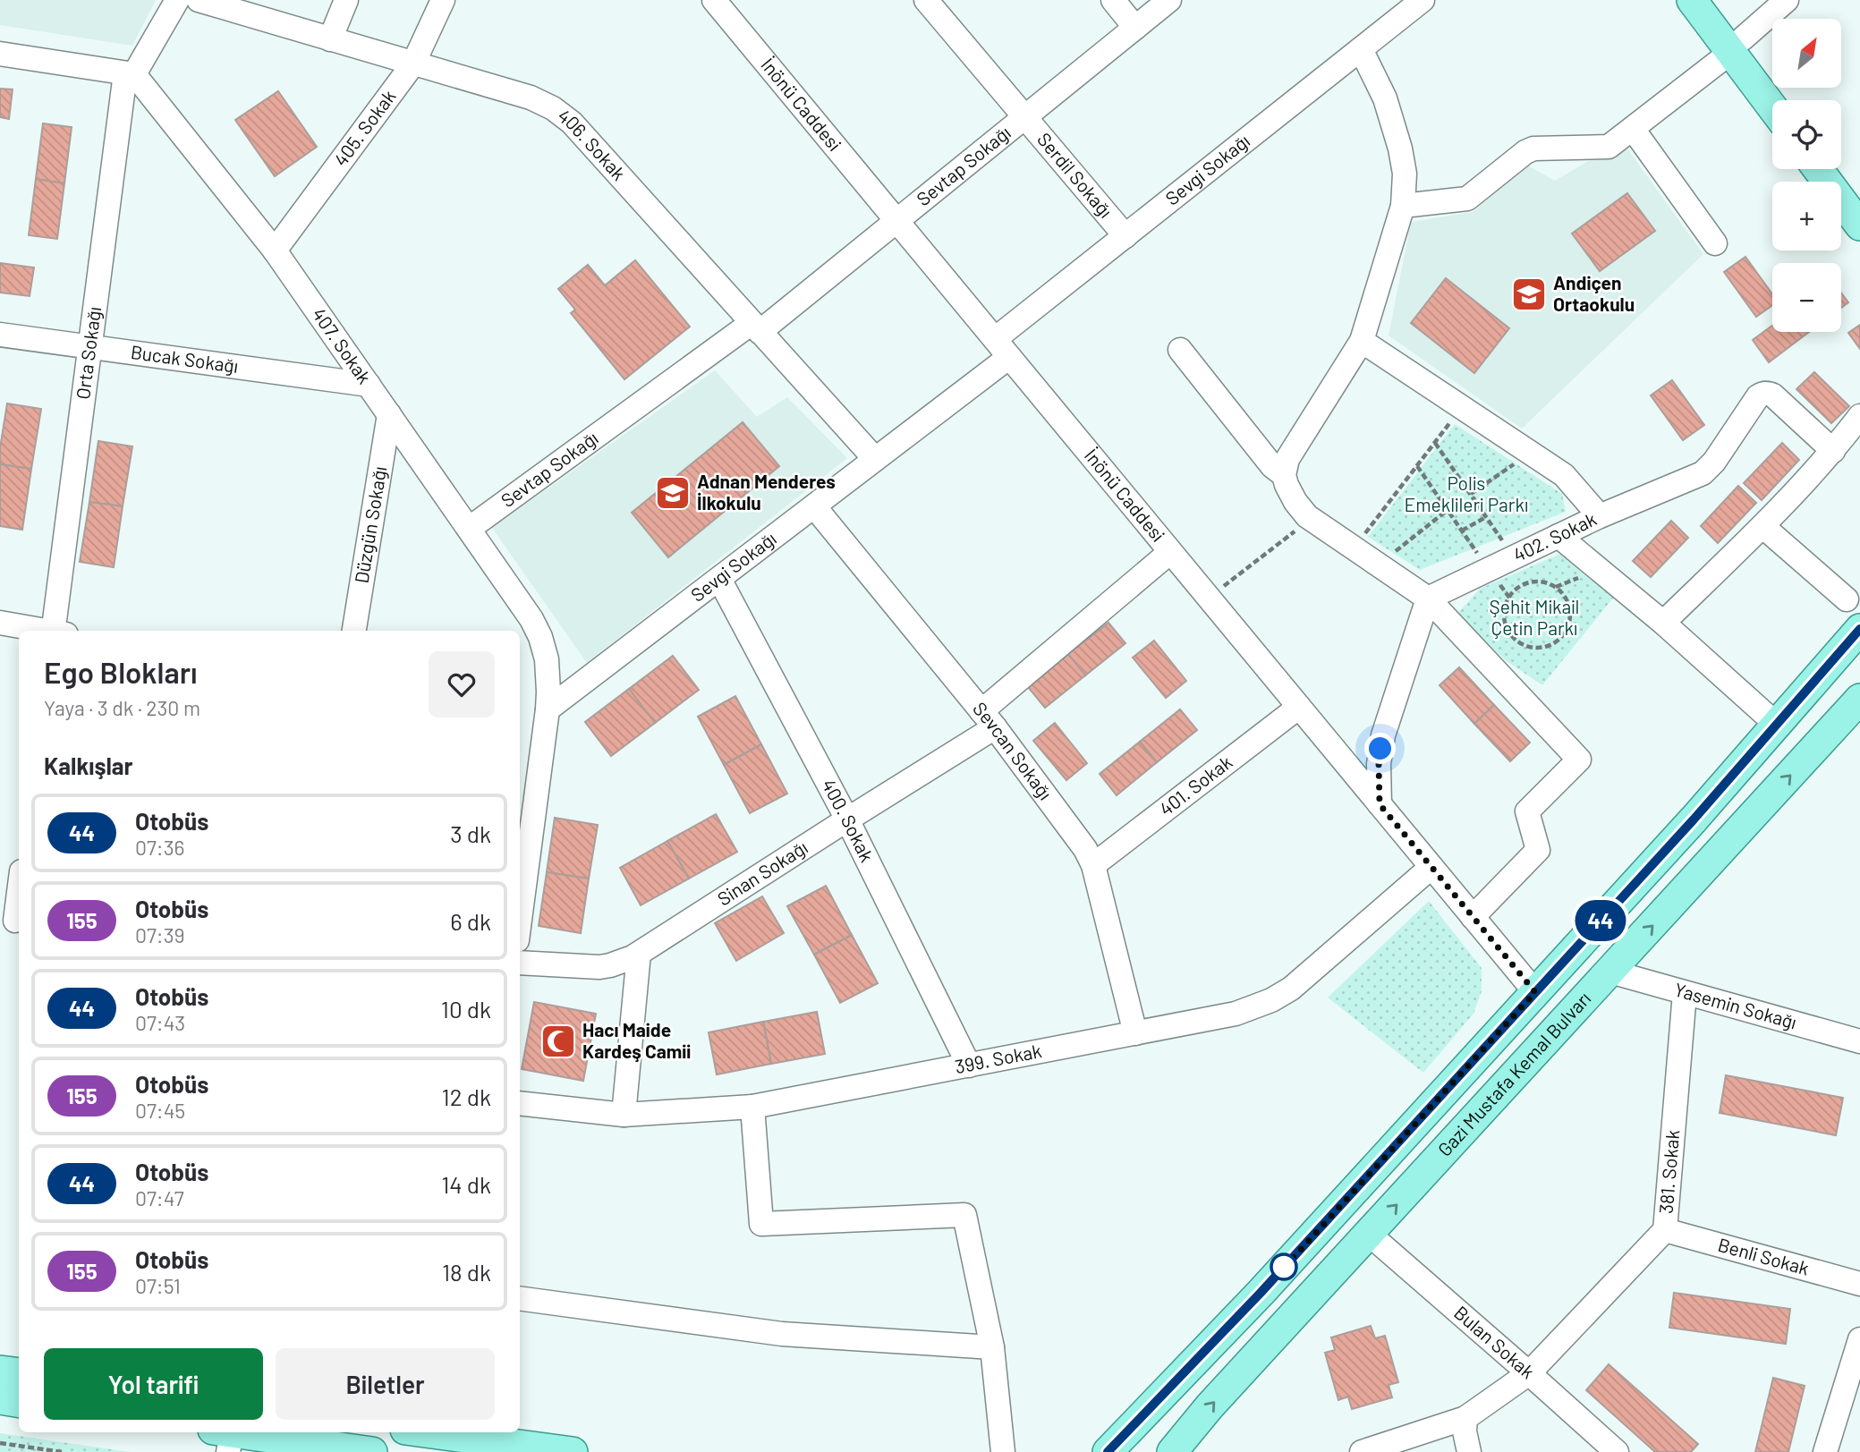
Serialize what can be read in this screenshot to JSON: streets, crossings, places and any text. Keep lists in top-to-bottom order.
{
  "streets": {
    "main road": ["Gazi Mustafa Kemal Bulvarı"],
    "street": [
      "İnönü Caddesi",
      "405. Sokak",
      "406. Sokak",
      "Sevtap Sokağı",
      "Sevgi Sokağı",
      "Serdil Sokağı",
      "407. Sokak",
      "Orta Sokağı",
      "Bucak Sokağı",
      "Düzgün Sokağı",
      "402. Sokak",
      "Sevcan Sokağı",
      "401. Sokak",
      "400. Sokak",
      "Sinan Sokağı",
      "Yasemin Sokağı",
      "399. Sokak",
      "381. Sokak",
      "Benli Sokak",
      "Bulan Sokak"
    ]
  },
  "crossings": [
    ["İnönü Caddesi", "Sevtap Sokağı"],
    ["İnönü Caddesi", "Sevgi Sokağı"],
    ["İnönü Caddesi", "401. Sokak"],
    ["İnönü Caddesi", "Sinan Sokağı"],
    ["İnönü Caddesi", "399. Sokak"],
    ["405. Sokak", "406. Sokak"],
    ["405. Sokak", "407. Sokak"],
    ["406. Sokak", "Sevtap Sokağı"],
    ["406. Sokak", "Sevgi Sokağı"],
    ["Sevtap Sokağı", "Serdil Sokağı"],
    ["Sevtap Sokağı", "407. Sokak"],
    ["Sevgi Sokağı", "Serdil Sokağı"],
    ["Sevgi Sokağı", "407. Sokak"],
    ["Sevgi Sokağı", "Sevcan Sokağı"],
    ["Sevgi Sokağı", "400. Sokak"],
    ["407. Sokak", "Orta Sokağı"],
    ["407. Sokak", "Bucak Sokağı"],
    ["407. Sokak", "Düzgün Sokağı"],
    ["Orta Sokağı", "Bucak Sokağı"],
    ["Sevcan Sokağı", "401. Sokak"],
    ["Sevcan Sokağı", "Sinan Sokağı"],
    ["Sevcan Sokağı", "399. Sokak"],
    ["400. Sokak", "Sinan Sokağı"],
    ["400. Sokak", "399. Sokak"],
    ["Yasemin Sokağı", "Gazi Mustafa Kemal Bulvarı"],
    ["Yasemin Sokağı", "381. Sokak"],
    ["Gazi Mustafa Kemal Bulvarı", "Bulan Sokak"],
    ["381. Sokak", "Benli Sokak"],
    ["381. Sokak", "Bulan Sokak"]
  ],
  "parks": ["Polis Emeklileri Parkı", "Şehit Mikail Çetin Parkı"],
  "places": {
    "school or university": ["Andiçen Ortaokulu", "Adnan Menderes İlkokulu"],
    "mosque": ["Hacı Maide Kardeş Camii"]
  },
  "lines": ["bus line 44"],
  "north": "top right",
  "page": {
    "on_map": "44",
    "map_buttons": ["+", "−"],
    "heading": [
      ["Ego Blokları", "Yaya · 3 dk · 230 m"],
      "Kalkışlar"
    ],
    "list": [
      {
        "mark": "44",
        "name": "Otobüs",
        "note": "07:36",
        "value": "3 dk"
      },
      {
        "mark": "155",
        "name": "Otobüs",
        "note": "07:39",
        "value": "6 dk"
      },
      {
        "mark": "44",
        "name": "Otobüs",
        "note": "07:43",
        "value": "10 dk"
      },
      {
        "mark": "155",
        "name": "Otobüs",
        "note": "07:45",
        "value": "12 dk"
      },
      {
        "mark": "44",
        "name": "Otobüs",
        "note": "07:47",
        "value": "14 dk"
      },
      {
        "mark": "155",
        "name": "Otobüs",
        "note": "07:51",
        "value": "18 dk"
      }
    ],
    "buttons": ["Yol tarifi", "Biletler"]
  }
}
